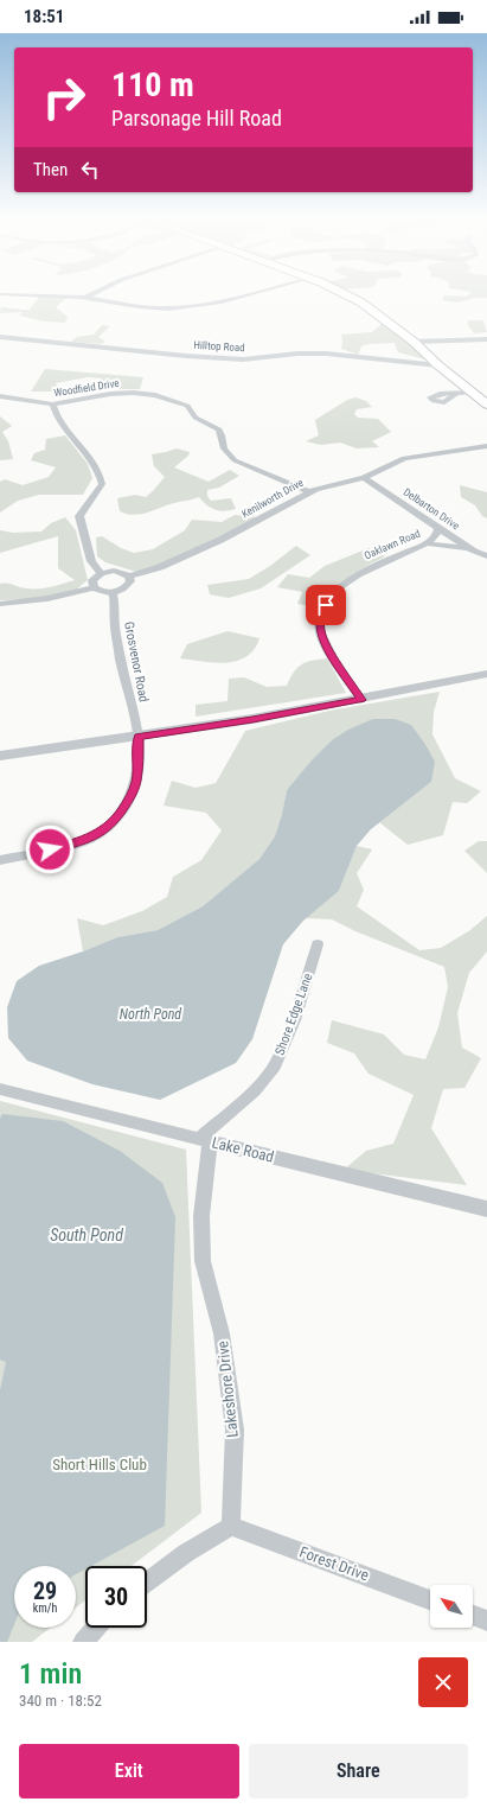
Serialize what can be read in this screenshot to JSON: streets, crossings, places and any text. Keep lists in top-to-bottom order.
{
  "streets": {
    "street": [
      "Hilltop Road",
      "Woodfield Drive",
      "Kenilworth Drive",
      "Delbarton Drive",
      "Oaklawn Road",
      "Grosvenor Road",
      "Shore Edge Lane",
      "Lake Road",
      "Lakeshore Drive",
      "Forest Drive"
    ]
  },
  "crossings": [
    ["Woodfield Drive", "Kenilworth Drive"],
    ["Kenilworth Drive", "Delbarton Drive"],
    ["Delbarton Drive", "Oaklawn Road"],
    ["Shore Edge Lane", "Lake Road"],
    ["Shore Edge Lane", "Lakeshore Drive"],
    ["Lake Road", "Lakeshore Drive"],
    ["Lakeshore Drive", "Forest Drive"]
  ],
  "water": ["North Pond", "South Pond"],
  "parks": ["Short Hills Club"],
  "north": "top left",
  "page": {
    "status": "18:51",
    "turn": ["110 m", "Parsonage Hill Road"],
    "then": "Then",
    "speed": "29 km/h",
    "limit": "30",
    "heading": ["1 min", "340 m · 18:52"],
    "buttons": ["Exit", "Share"]
  }
}
